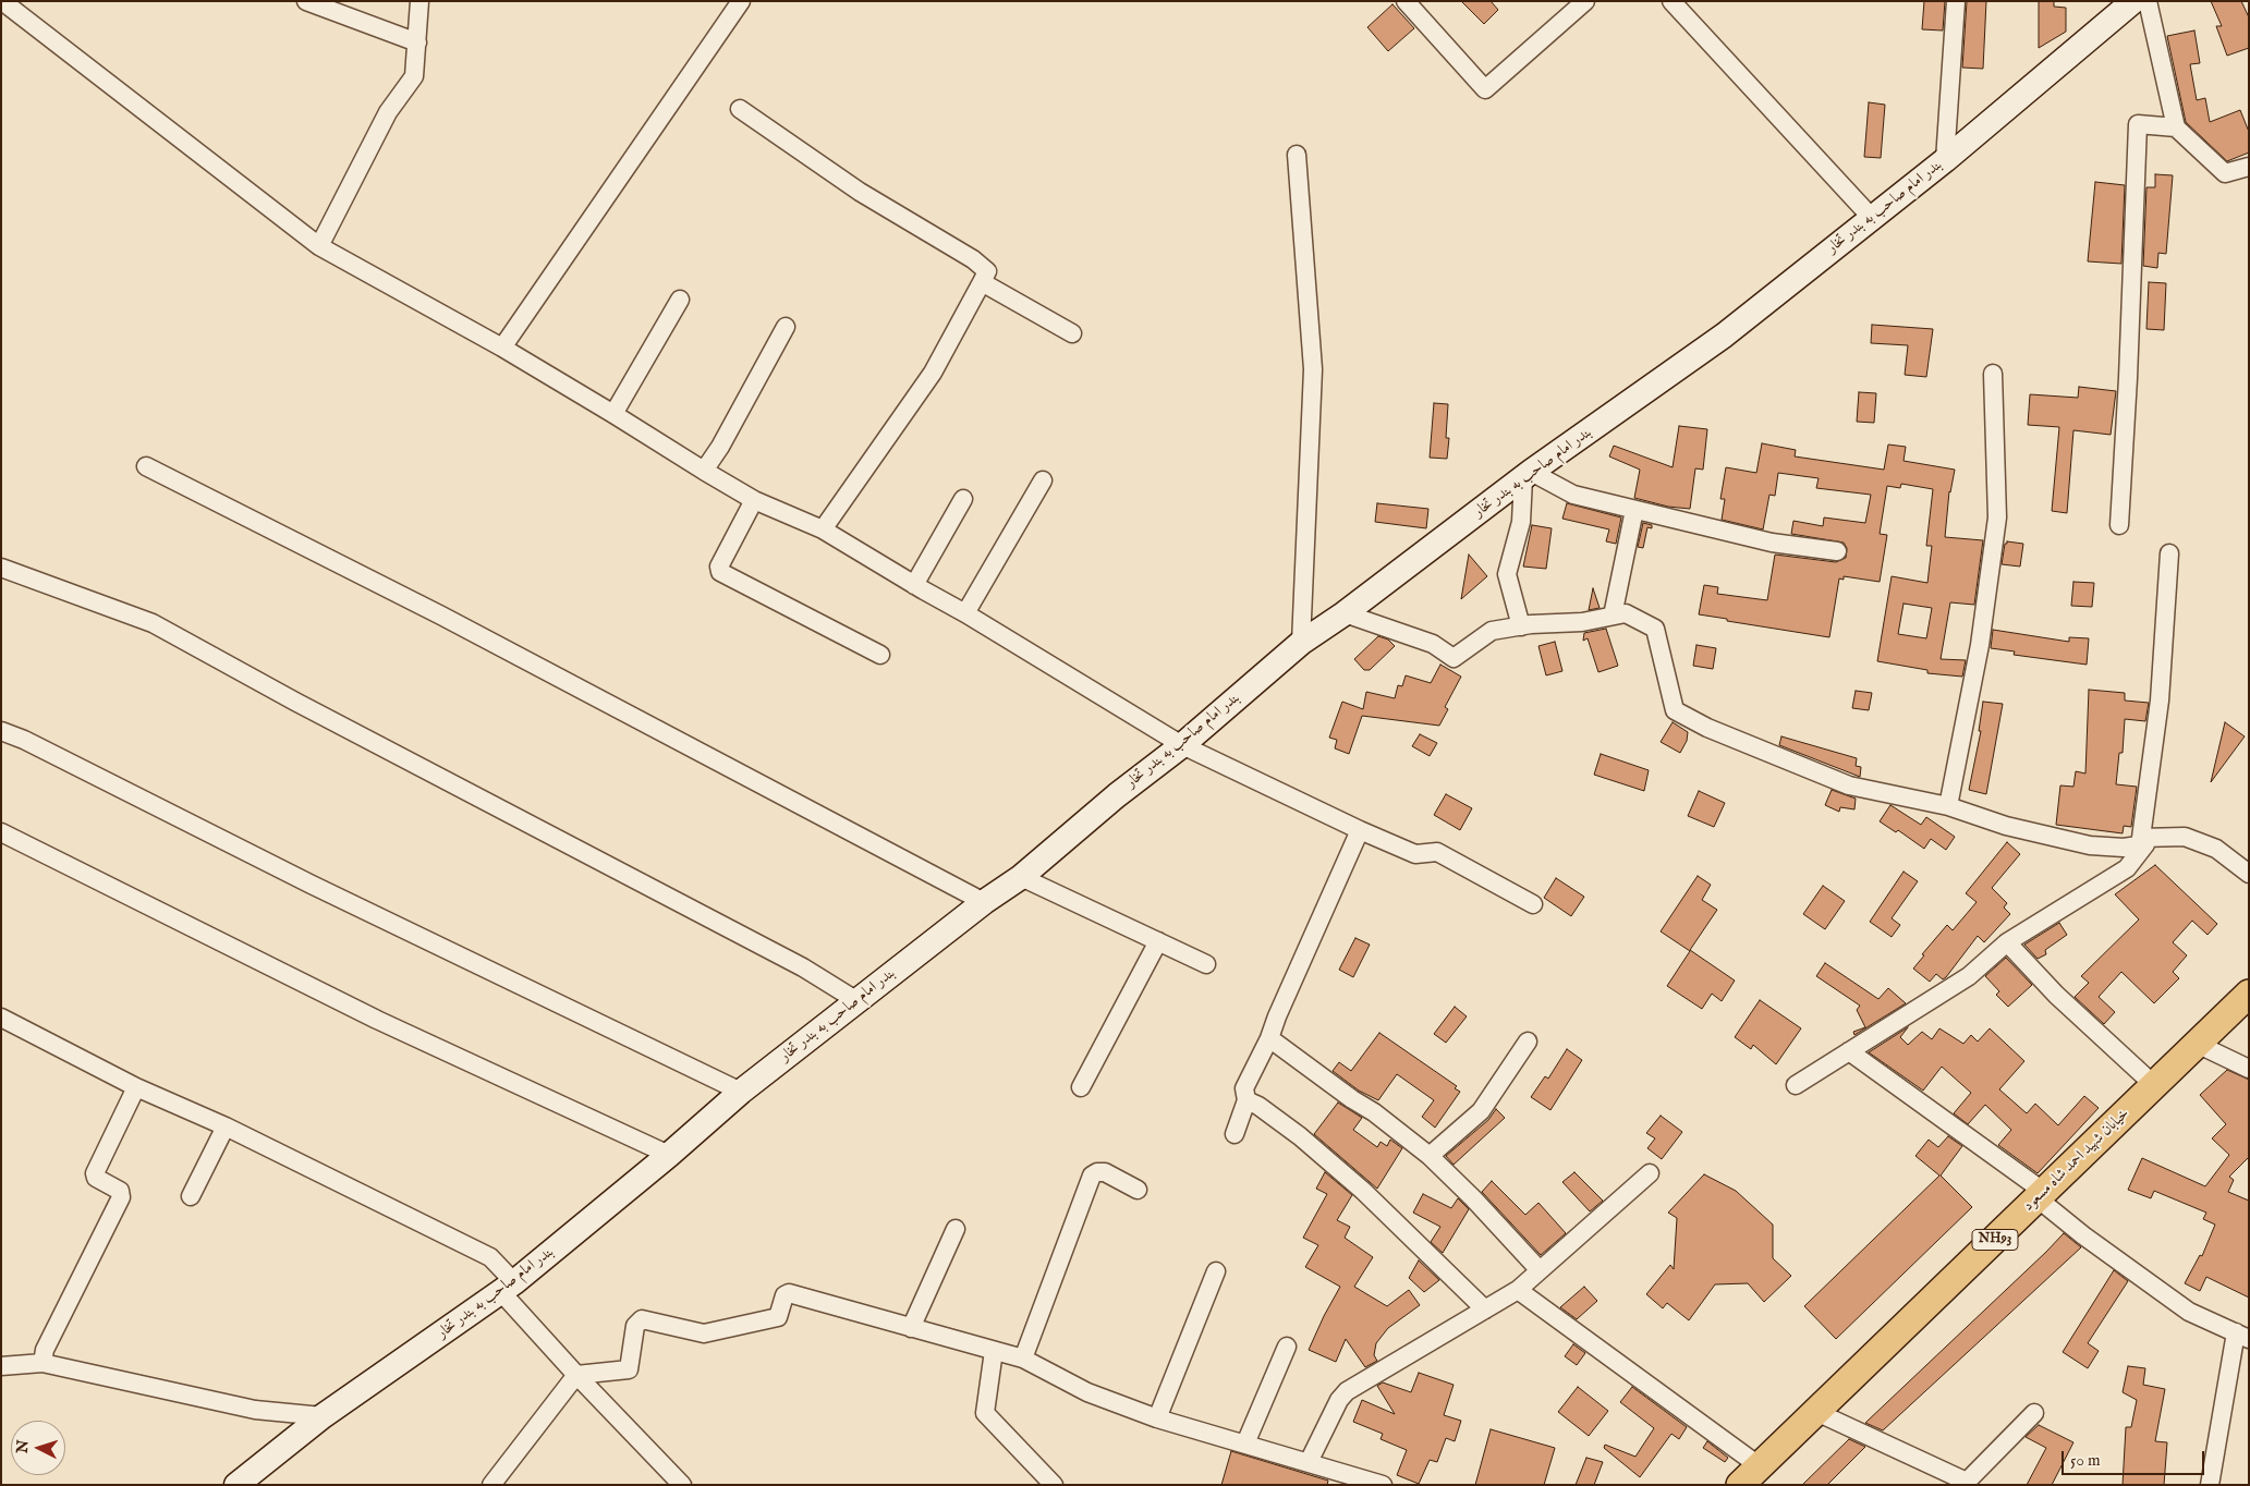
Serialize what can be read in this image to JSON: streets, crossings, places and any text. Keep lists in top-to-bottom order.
{
  "streets": {
    "main road": ["بندر امام صاحب به بندر تخار", "خیابان شهید احمد شاه مسعود", "NH93"]
  },
  "scale_bar": "50 m",
  "north": "left"
}
